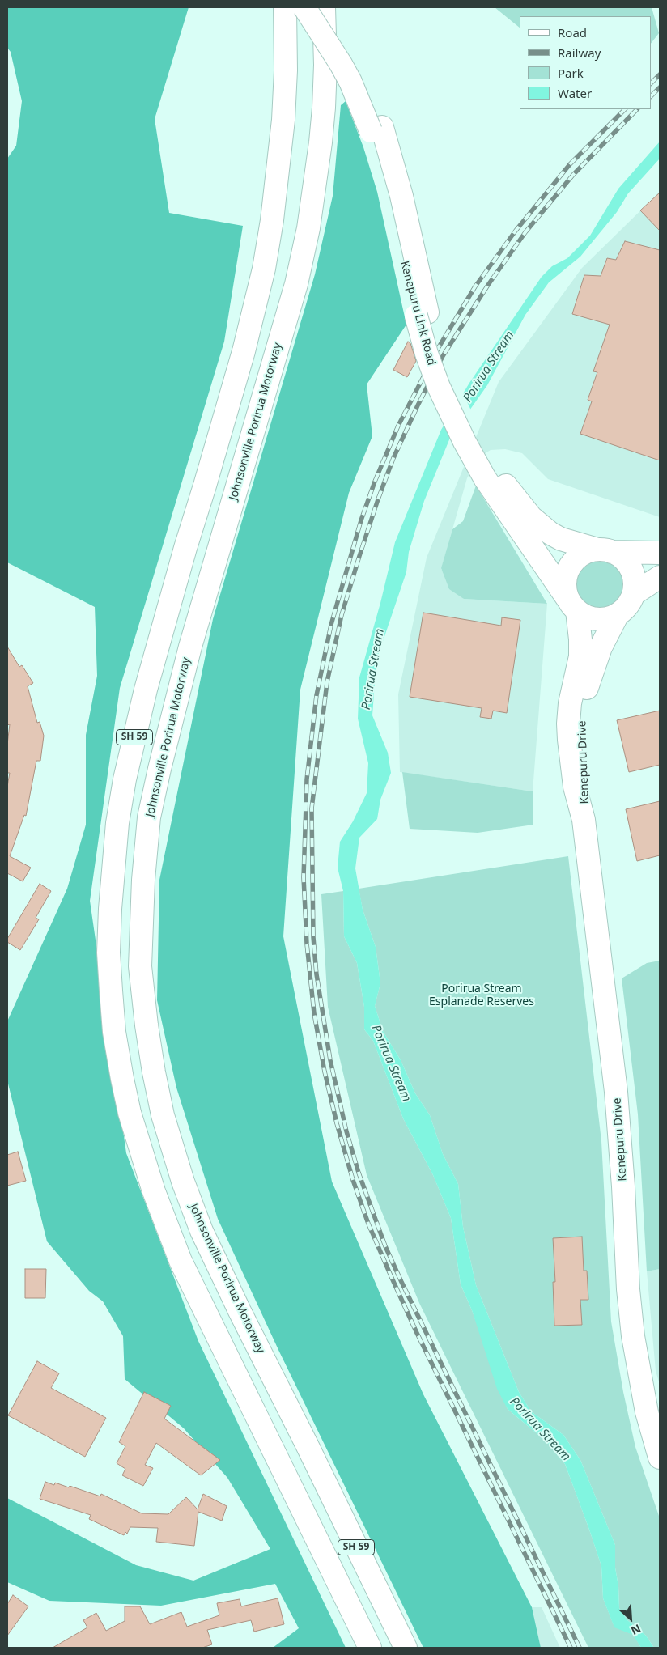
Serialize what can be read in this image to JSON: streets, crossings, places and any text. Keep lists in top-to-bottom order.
{
  "streets": {
    "main road": [
      "Kenepuru Link Road",
      "Johnsonville Porirua Motorway",
      "SH 59",
      "Kenepuru Drive"
    ]
  },
  "crossings": [
    ["Kenepuru Link Road", "Kenepuru Drive"]
  ],
  "water": ["Porirua Stream"],
  "parks": ["Porirua Stream Esplanade Reserves"],
  "legend": [
    "Road",
    "Railway",
    "Park",
    "Water"
  ],
  "north": "bottom right"
}
